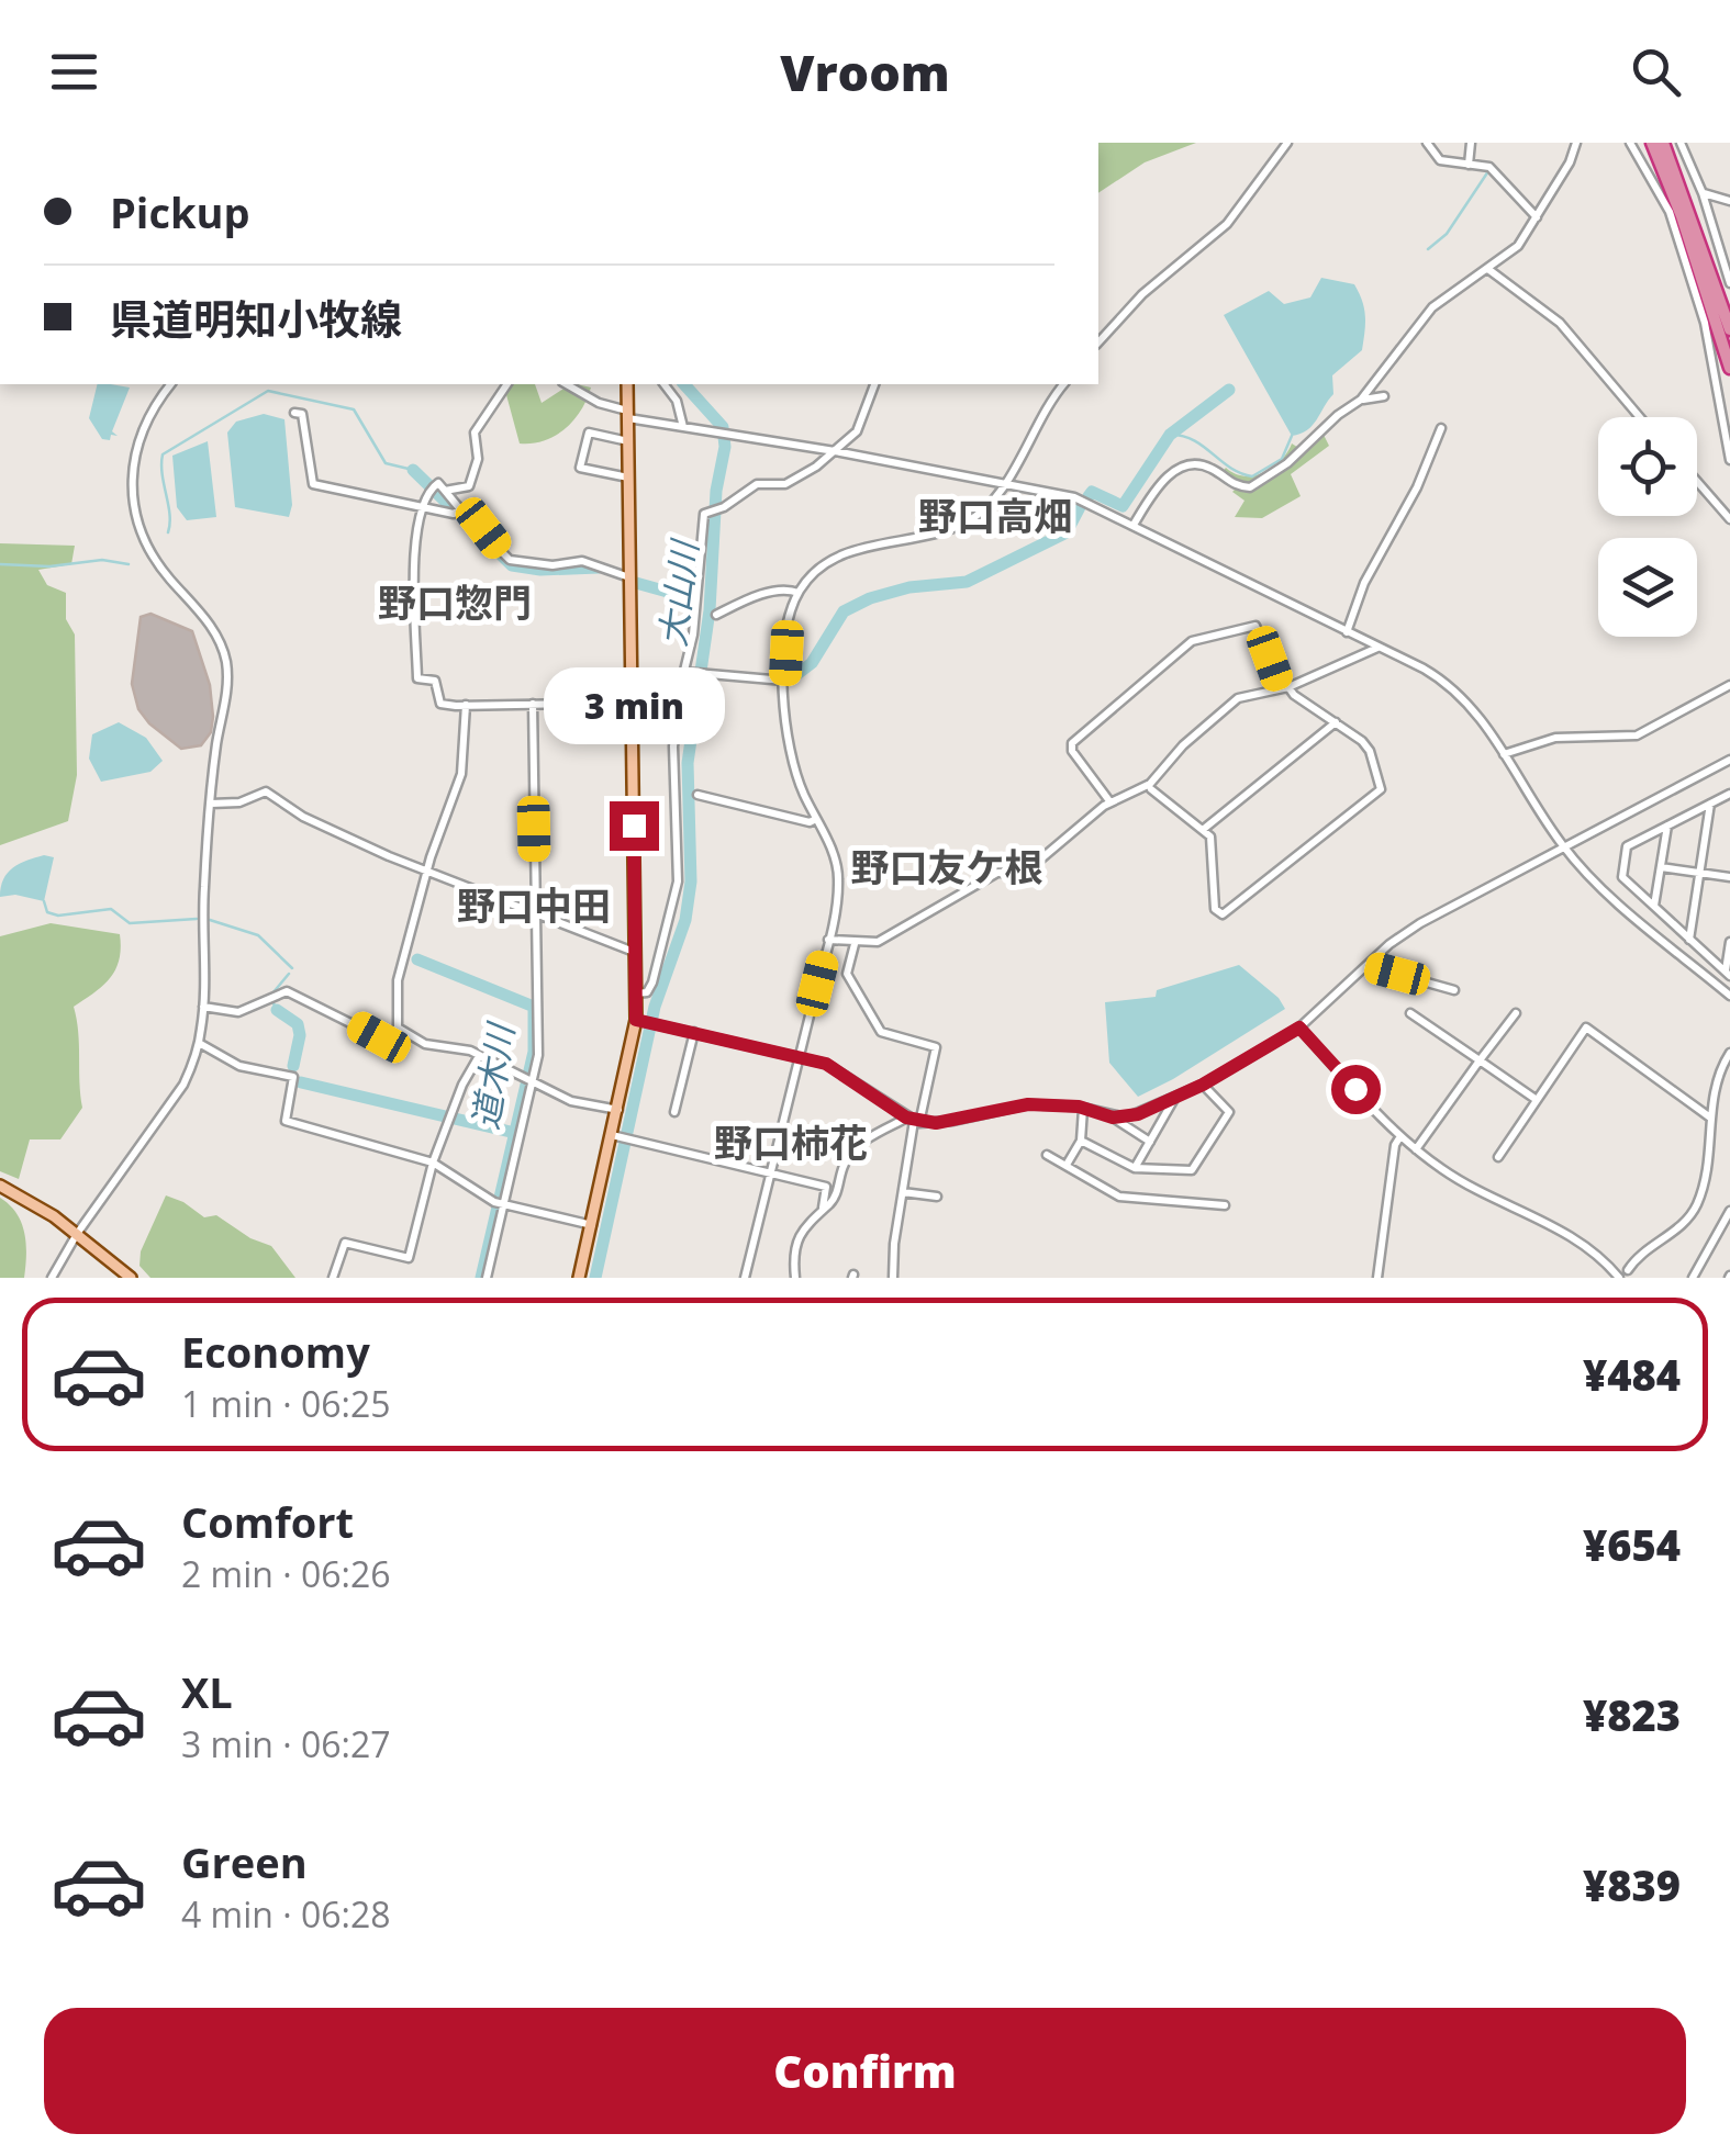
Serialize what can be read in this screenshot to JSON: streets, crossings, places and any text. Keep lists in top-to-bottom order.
{
  "districts": [
    "野口高畑",
    "野口惣門",
    "野口友ケ根",
    "野口中田",
    "野口柿花"
  ],
  "water": ["大山川", "道木川"],
  "page": {
    "header": "Vroom",
    "banner": ["Pickup", "県道明知小牧線"],
    "bubble": "3 min",
    "list": [
      {
        "name": "Economy",
        "note": "1 min · 06:25",
        "value": "¥484"
      },
      {
        "name": "Comfort",
        "note": "2 min · 06:26",
        "value": "¥654"
      },
      {
        "name": "XL",
        "note": "3 min · 06:27",
        "value": "¥823"
      },
      {
        "name": "Green",
        "note": "4 min · 06:28",
        "value": "¥839"
      }
    ],
    "buttons": "Confirm"
  }
}
